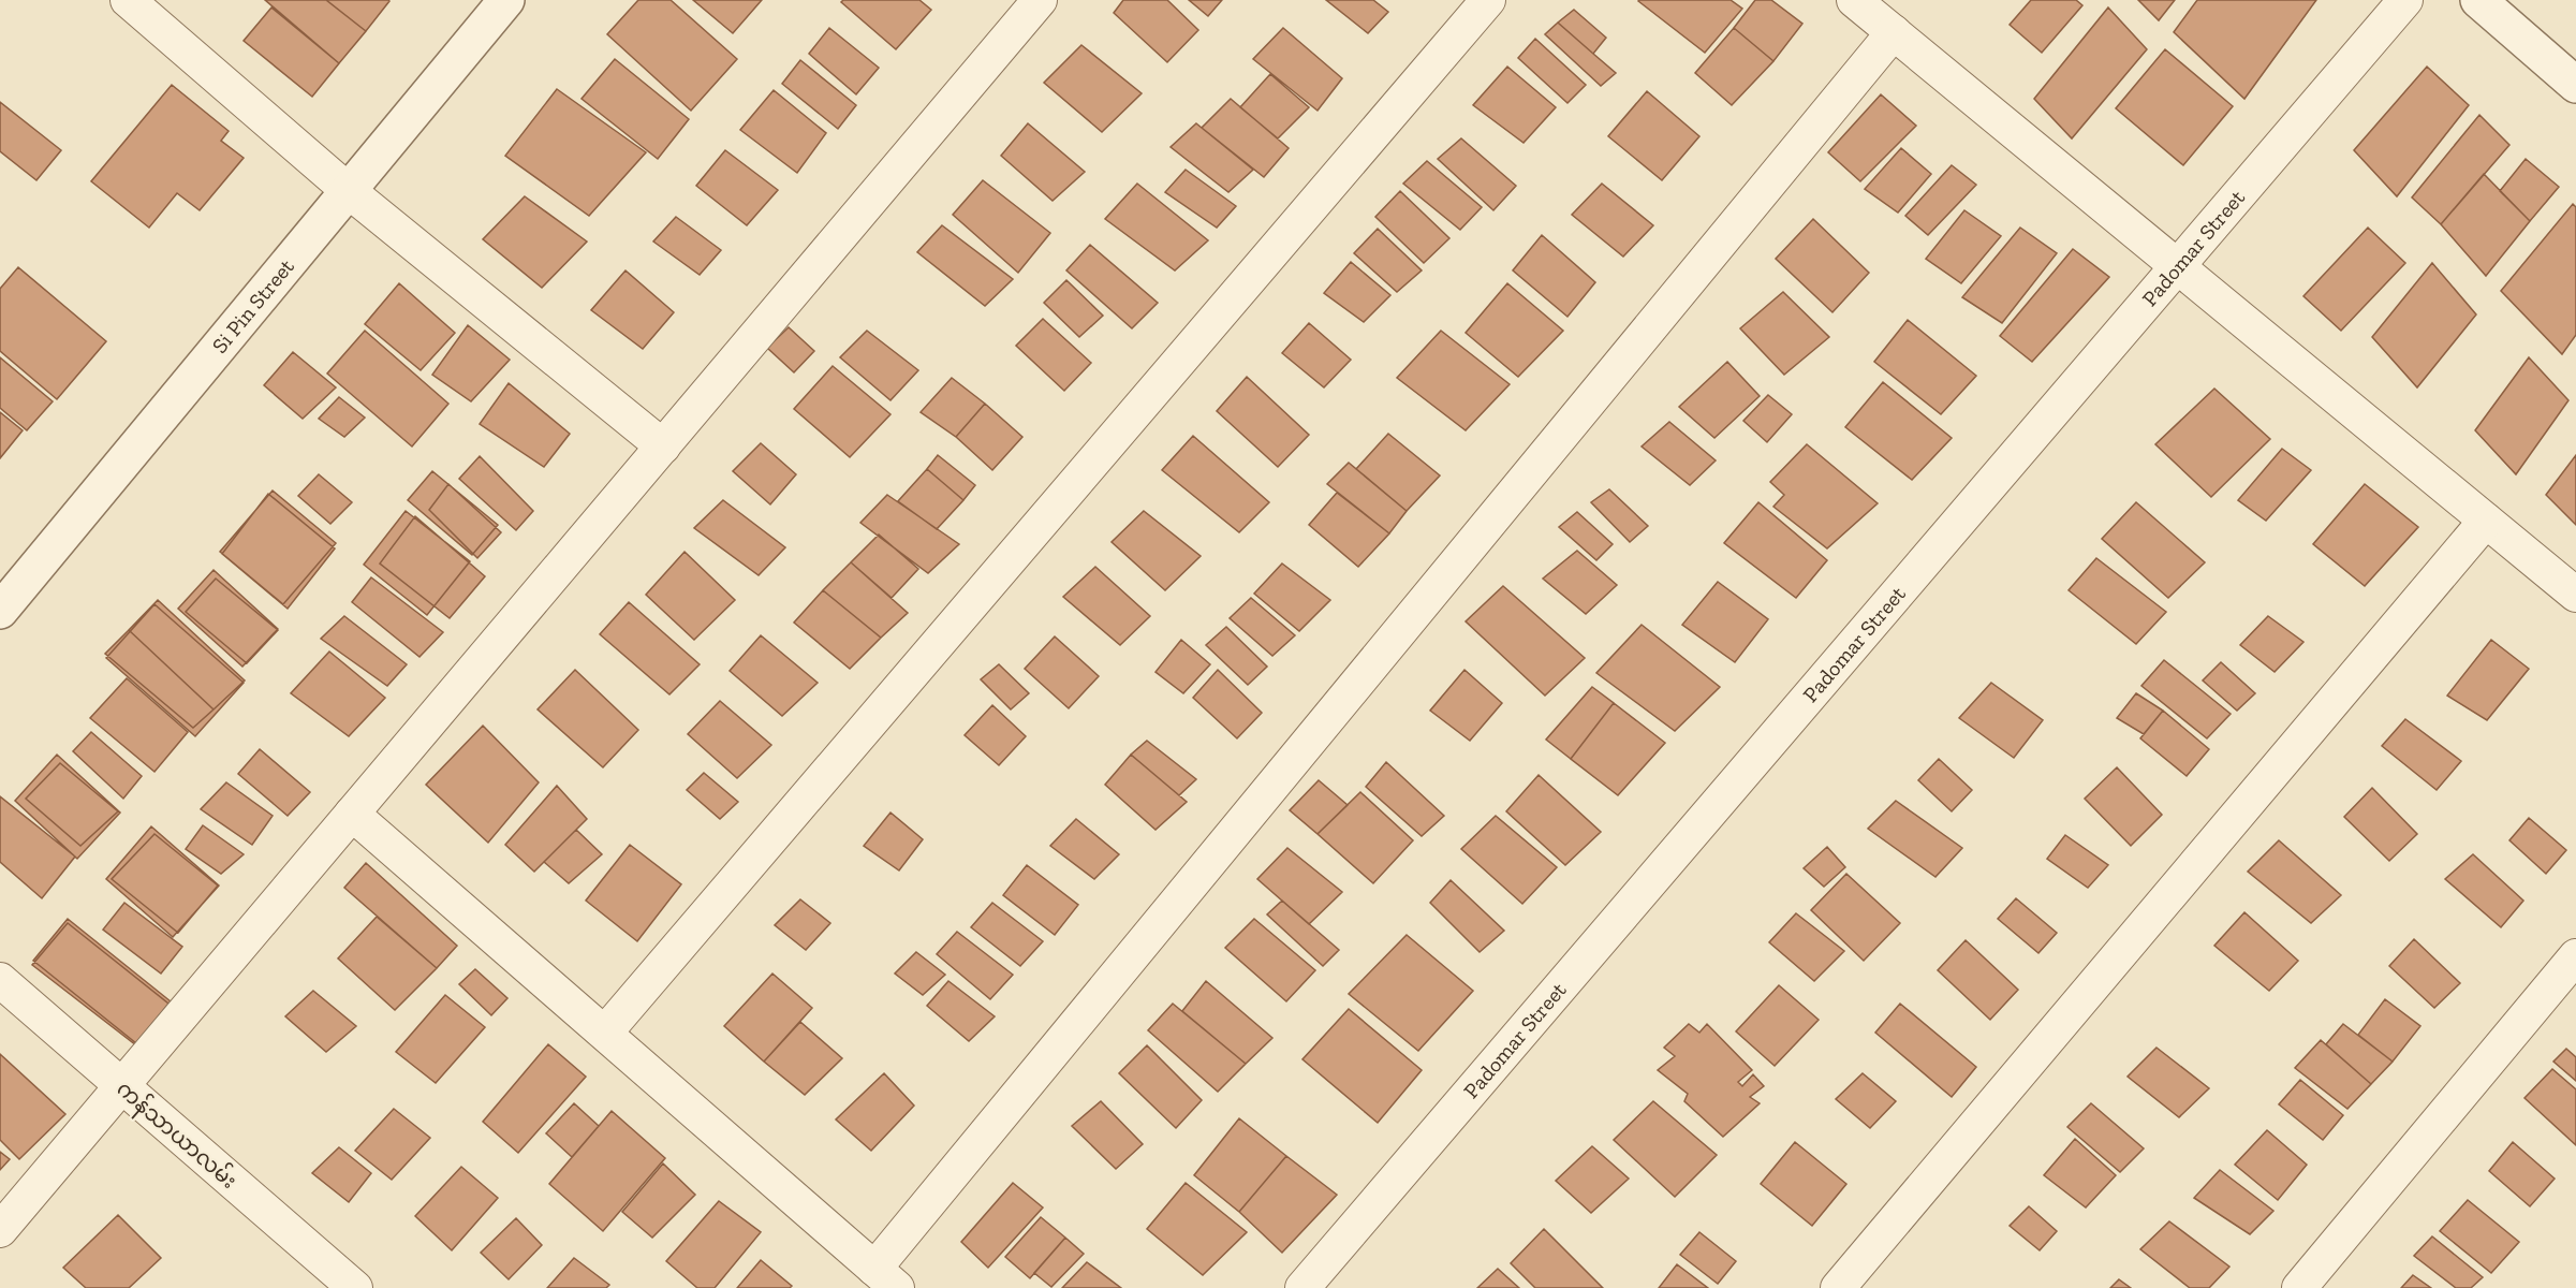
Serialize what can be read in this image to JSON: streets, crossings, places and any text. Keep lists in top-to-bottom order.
{
  "streets": {
    "street": ["Padomar Street", "Si Pin Street", "ကန်သာယာလမ်း"]
  }
}
